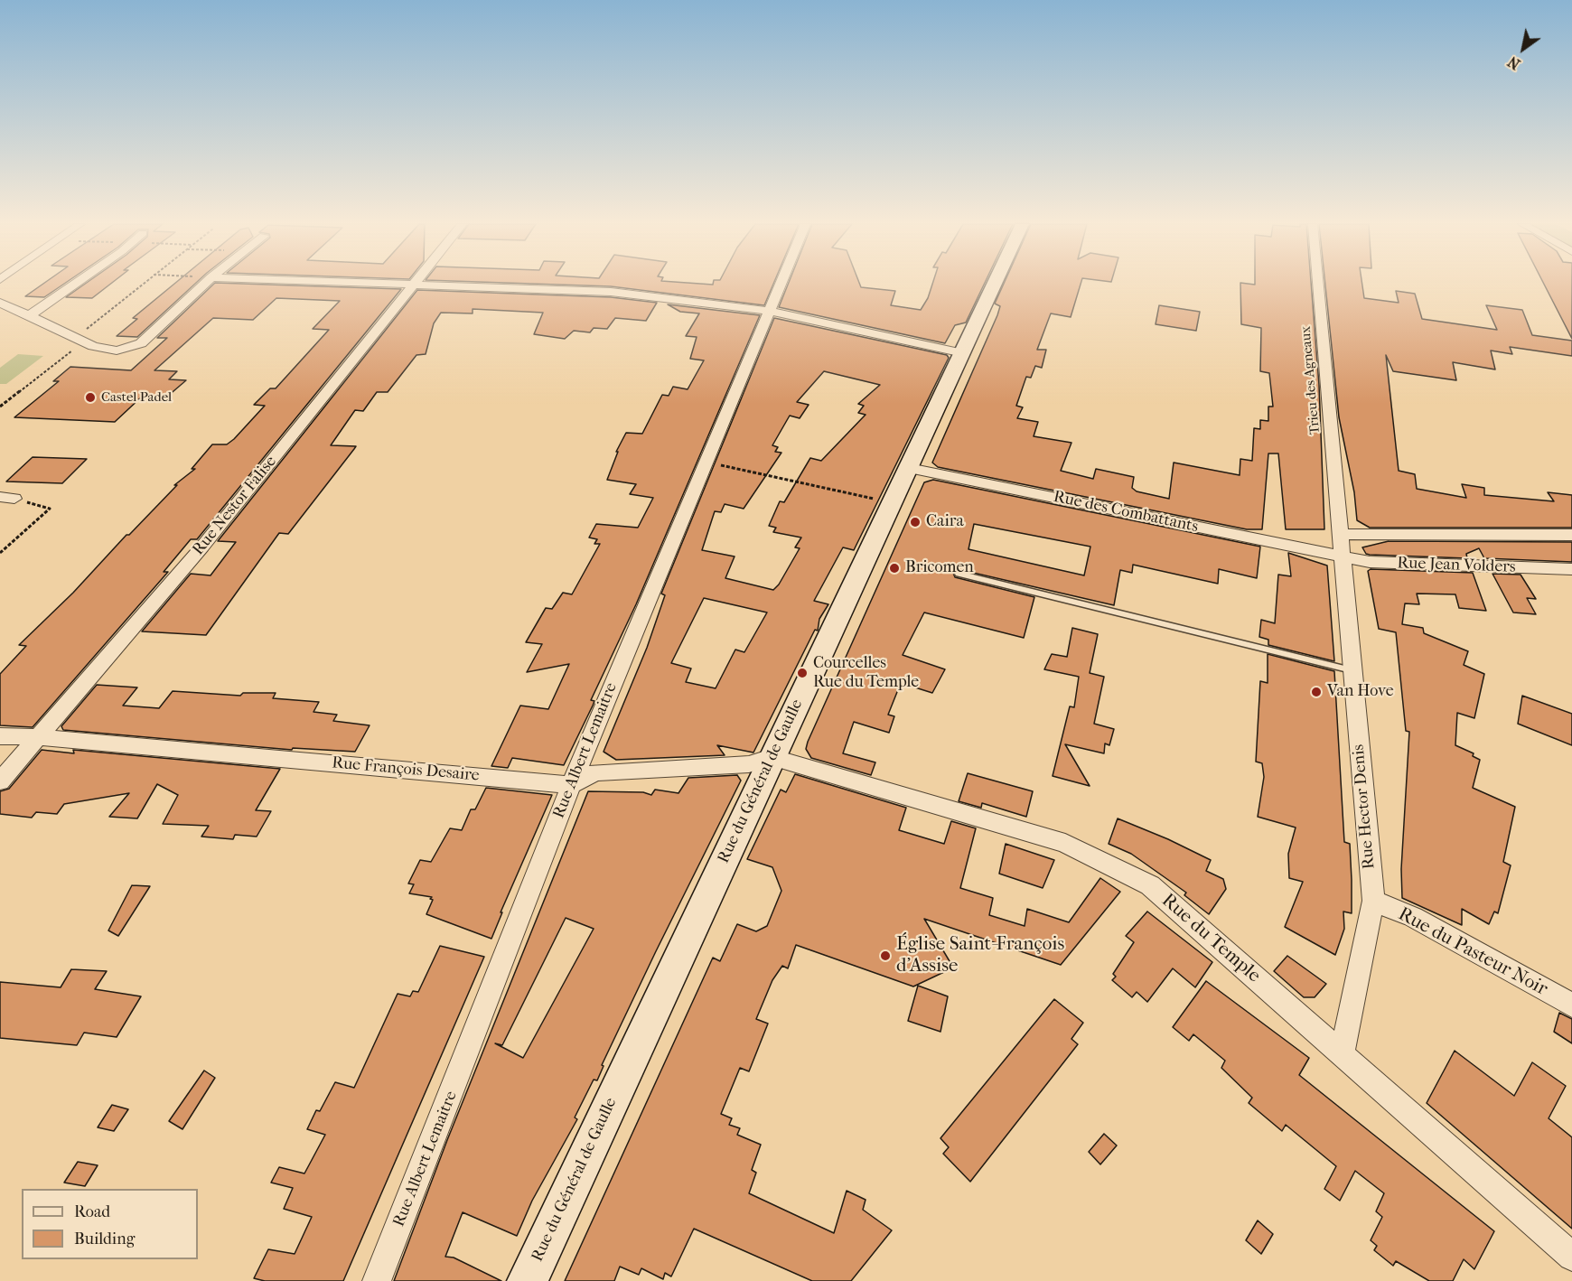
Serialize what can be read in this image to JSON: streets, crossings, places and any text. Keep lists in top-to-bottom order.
{
  "streets": {
    "main road": ["Rue du Général de Gaulle"],
    "street": [
      "Trieu des Agneaux",
      "Rue Nestor Falise",
      "Rue des Combattants",
      "Rue Jean Volders",
      "Rue Albert Lemaitre",
      "Rue François Desaire",
      "Rue Hector Denis",
      "Rue du Temple",
      "Rue du Pasteur Noir"
    ]
  },
  "crossings": [
    ["Trieu des Agneaux", "Rue des Combattants"],
    ["Trieu des Agneaux", "Rue Jean Volders"],
    ["Trieu des Agneaux", "Rue Hector Denis"],
    ["Rue Nestor Falise", "Rue François Desaire"],
    ["Rue des Combattants", "Rue Jean Volders"],
    ["Rue des Combattants", "Rue du Général de Gaulle"],
    ["Rue des Combattants", "Rue Hector Denis"],
    ["Rue Jean Volders", "Rue Hector Denis"],
    ["Rue Albert Lemaitre", "Rue François Desaire"],
    ["Rue du Général de Gaulle", "Rue du Temple"],
    ["Rue Hector Denis", "Rue du Temple"],
    ["Rue Hector Denis", "Rue du Pasteur Noir"]
  ],
  "places": [
    "Castel Padel",
    "Caira",
    "Bricomen",
    "Courcelles Rue du Temple",
    "Van Hove",
    "Église Saint-François d'Assise"
  ],
  "legend": ["Road", "Building"],
  "north": "bottom left"
}
